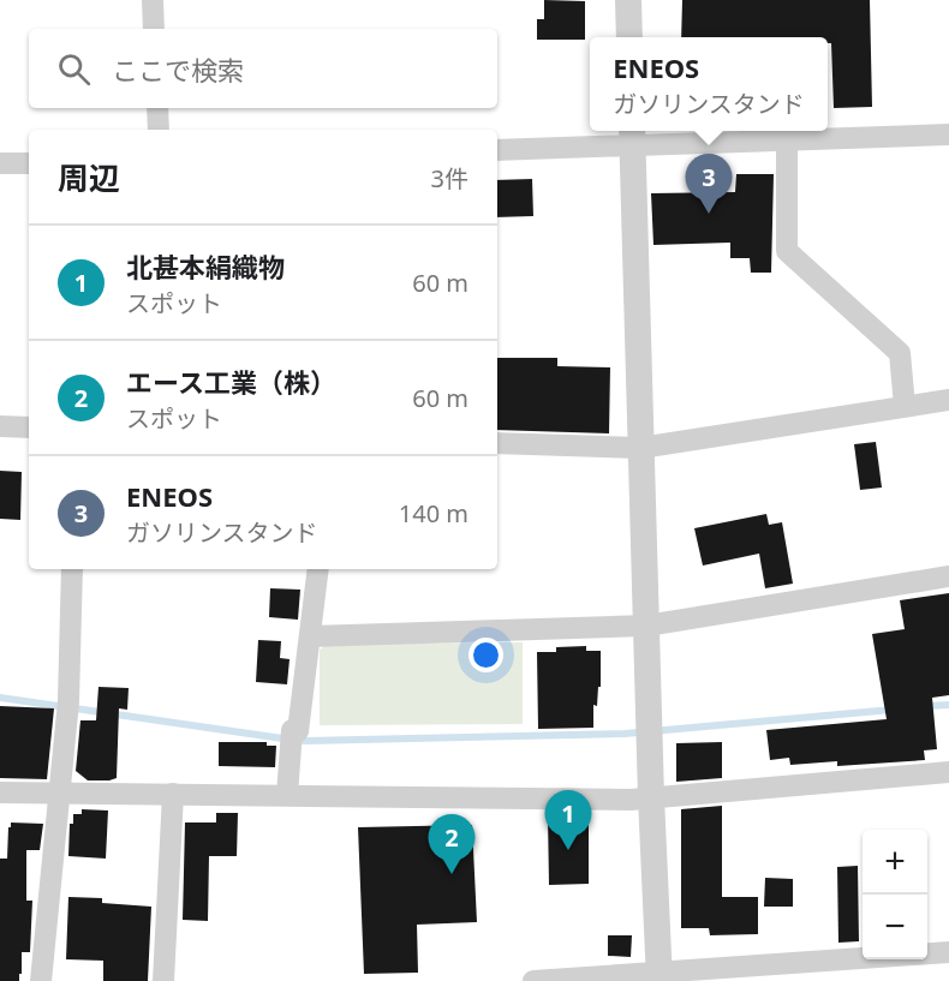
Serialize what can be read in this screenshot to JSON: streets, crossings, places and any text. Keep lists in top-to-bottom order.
{
  "page": {
    "search": "ここで検索",
    "popup": ["ENEOS", "ガソリンスタンド"],
    "heading": ["周辺", "3件"],
    "pins": ["3", "1", "2"],
    "list": [
      {
        "mark": "1",
        "name": "北甚本絹織物",
        "note": "スポット",
        "value": "60 m"
      },
      {
        "mark": "2",
        "name": "エース工業（株）",
        "note": "スポット",
        "value": "60 m"
      },
      {
        "mark": "3",
        "name": "ENEOS",
        "note": "ガソリンスタンド",
        "value": "140 m"
      }
    ],
    "map_buttons": ["+", "−"]
  }
}
